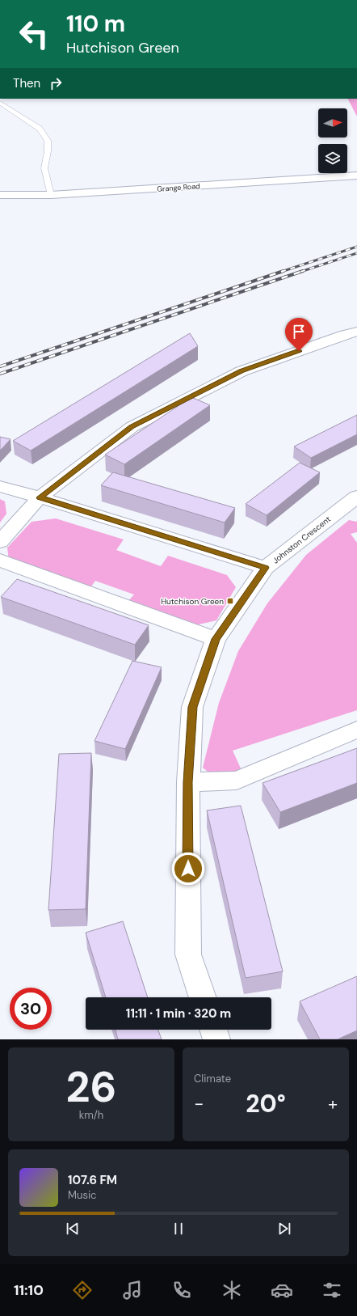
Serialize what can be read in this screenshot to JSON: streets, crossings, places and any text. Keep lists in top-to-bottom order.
{
  "streets": {
    "street": ["Grange Road", "Johnston Crescent"]
  },
  "places": {
    "transit": ["Hutchison Green"]
  },
  "north": "right",
  "page": {
    "turn": ["110 m", "Hutchison Green"],
    "then": "Then",
    "limit": "30",
    "trip": "11:11 · 1 min · 320 m",
    "tile": [
      ["26", "km/h"],
      "Climate"
    ],
    "heat": ["−", "20°", "+"],
    "song": ["107.6 FM", "Music"],
    "tabs": "11:10"
  }
}
